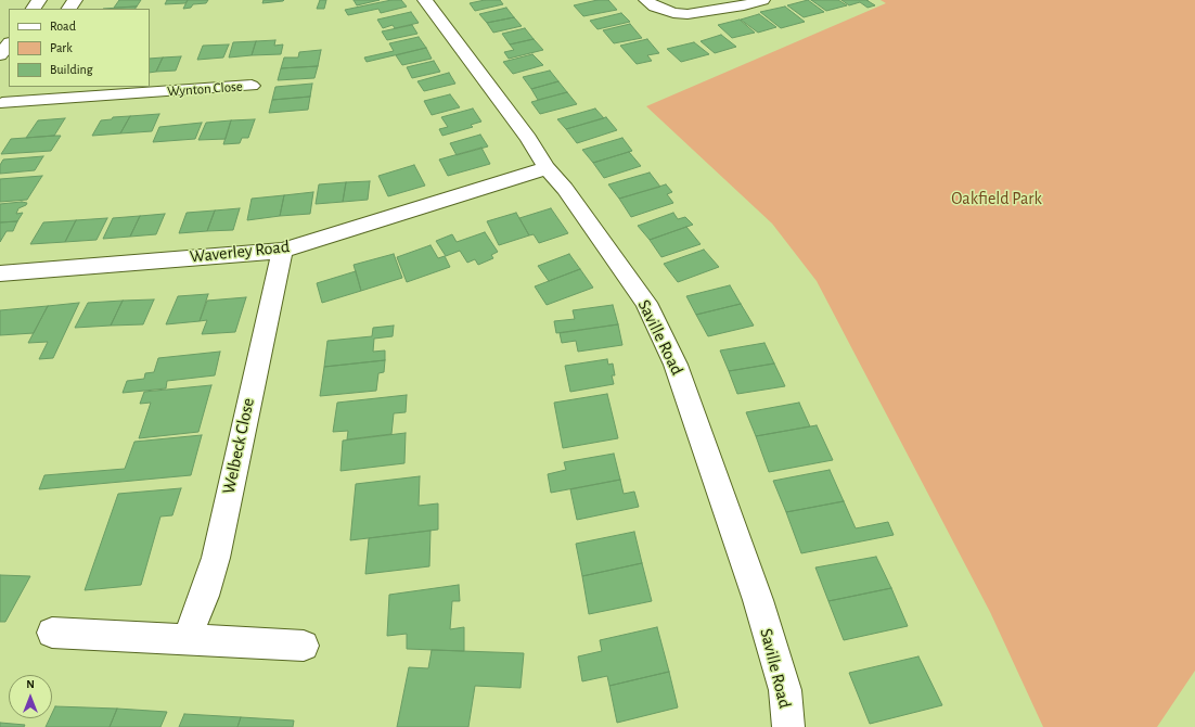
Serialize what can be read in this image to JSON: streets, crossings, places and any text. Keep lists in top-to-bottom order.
{
  "streets": {
    "street": [
      "Wynton Close",
      "Waverley Road",
      "Saville Road",
      "Welbeck Close"
    ]
  },
  "crossings": [
    ["Waverley Road", "Saville Road"],
    ["Waverley Road", "Welbeck Close"]
  ],
  "parks": ["Oakfield Park"],
  "legend": ["Road", "Park", "Building"],
  "north": "top"
}
